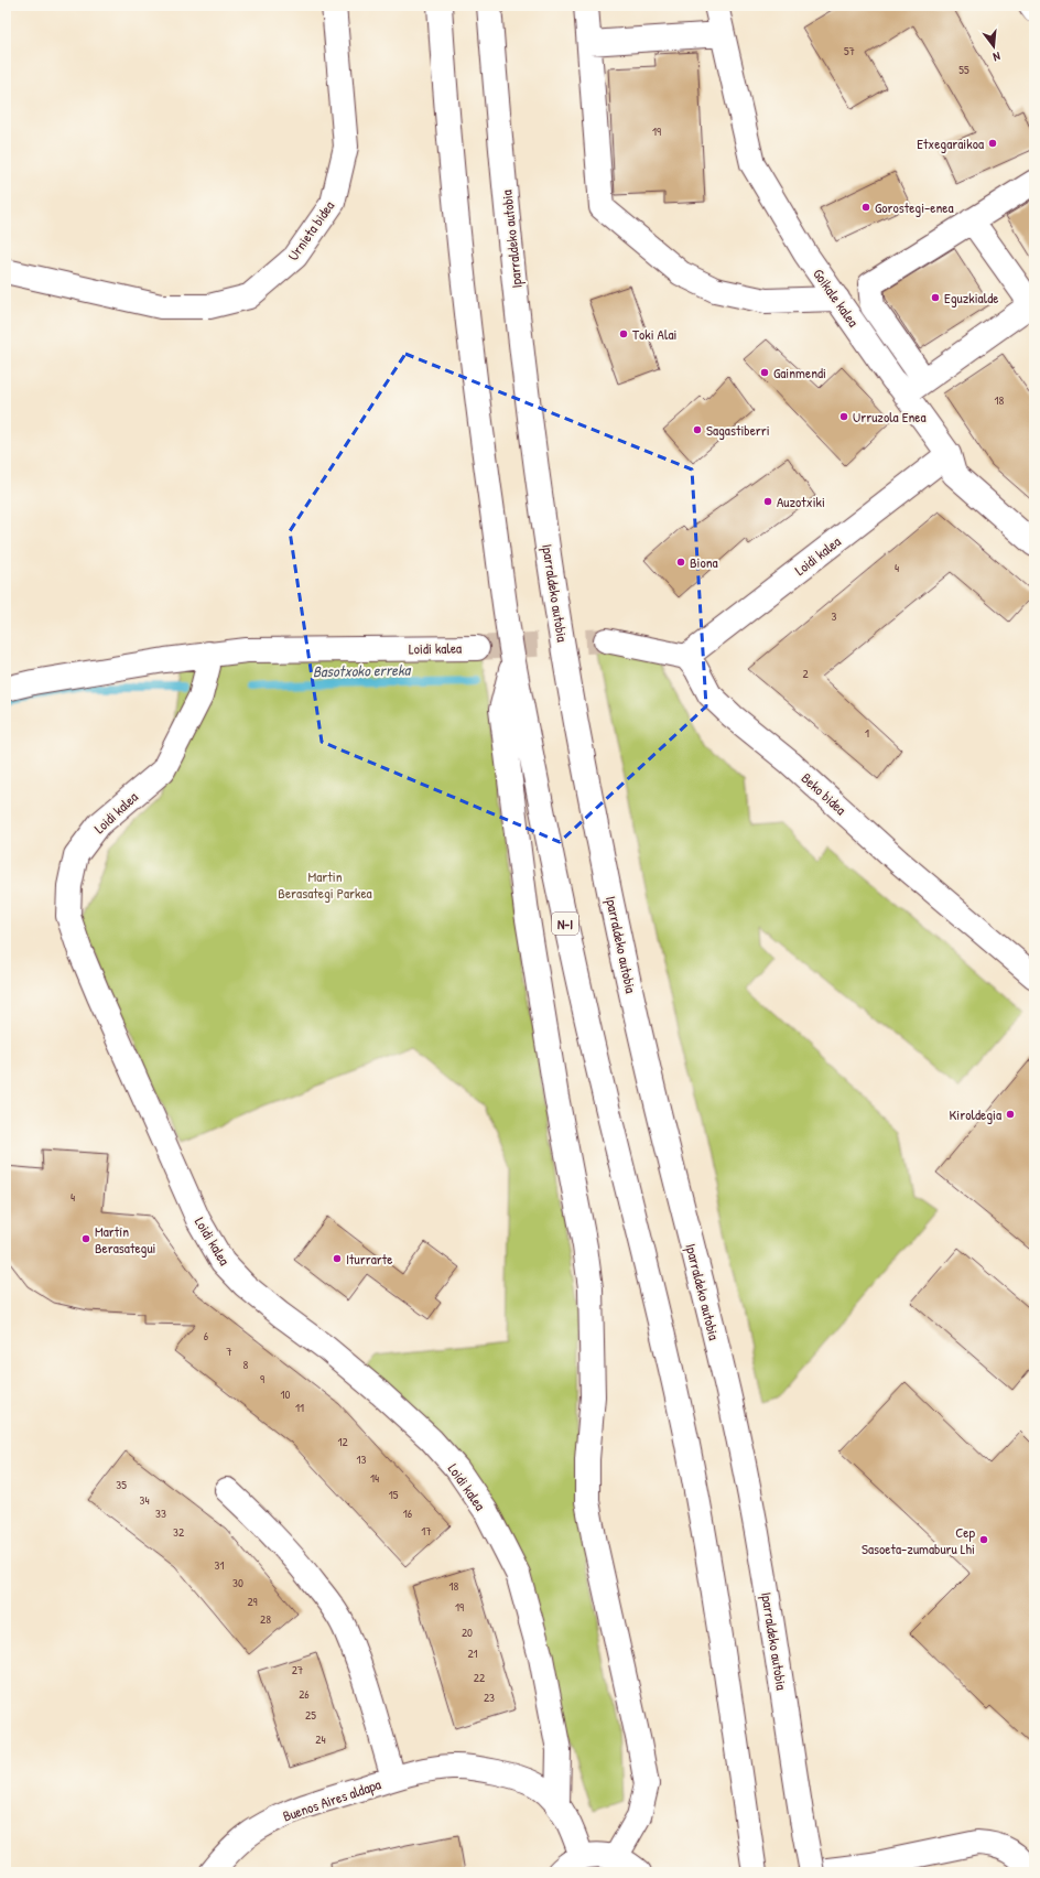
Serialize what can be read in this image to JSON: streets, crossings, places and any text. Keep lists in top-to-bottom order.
{
  "streets": {
    "main road": [
      "Urnieta bidea",
      "Iparraldeko autobia",
      "Goikale kalea",
      "Loidi kalea",
      "Beko bidea",
      "N-I",
      "Buenos Aires aldapa"
    ]
  },
  "crossings": [
    ["Goikale kalea", "Loidi kalea"],
    ["Loidi kalea", "Beko bidea"]
  ],
  "water": ["Basotxoko erreka"],
  "parks": ["Martin Berasategi Parkea"],
  "places": [
    "Etxegaraikoa",
    "Gorostegi-enea",
    "Eguzkialde",
    "Toki Alai",
    "Gainmendi",
    "Urruzola Enea",
    "Sagastiberri",
    "Auzotxiki",
    "Biona",
    "Kiroldegia",
    "Martín Berasategui",
    "Iturrarte",
    "Cep Sasoeta-zumaburu Lhi"
  ],
  "house_numbers": [
    "57",
    "55",
    "19",
    "18",
    "4",
    "3",
    "2",
    "1",
    "4",
    "6",
    "7",
    "8",
    "9",
    "10",
    "11",
    "12",
    "13",
    "14",
    "35",
    "15",
    "34",
    "33",
    "16",
    "17",
    "32",
    "31",
    "30",
    "18",
    "29",
    "19",
    "28",
    "20",
    "21",
    "27",
    "22",
    "26",
    "23",
    "25",
    "24"
  ],
  "north": "bottom"
}
